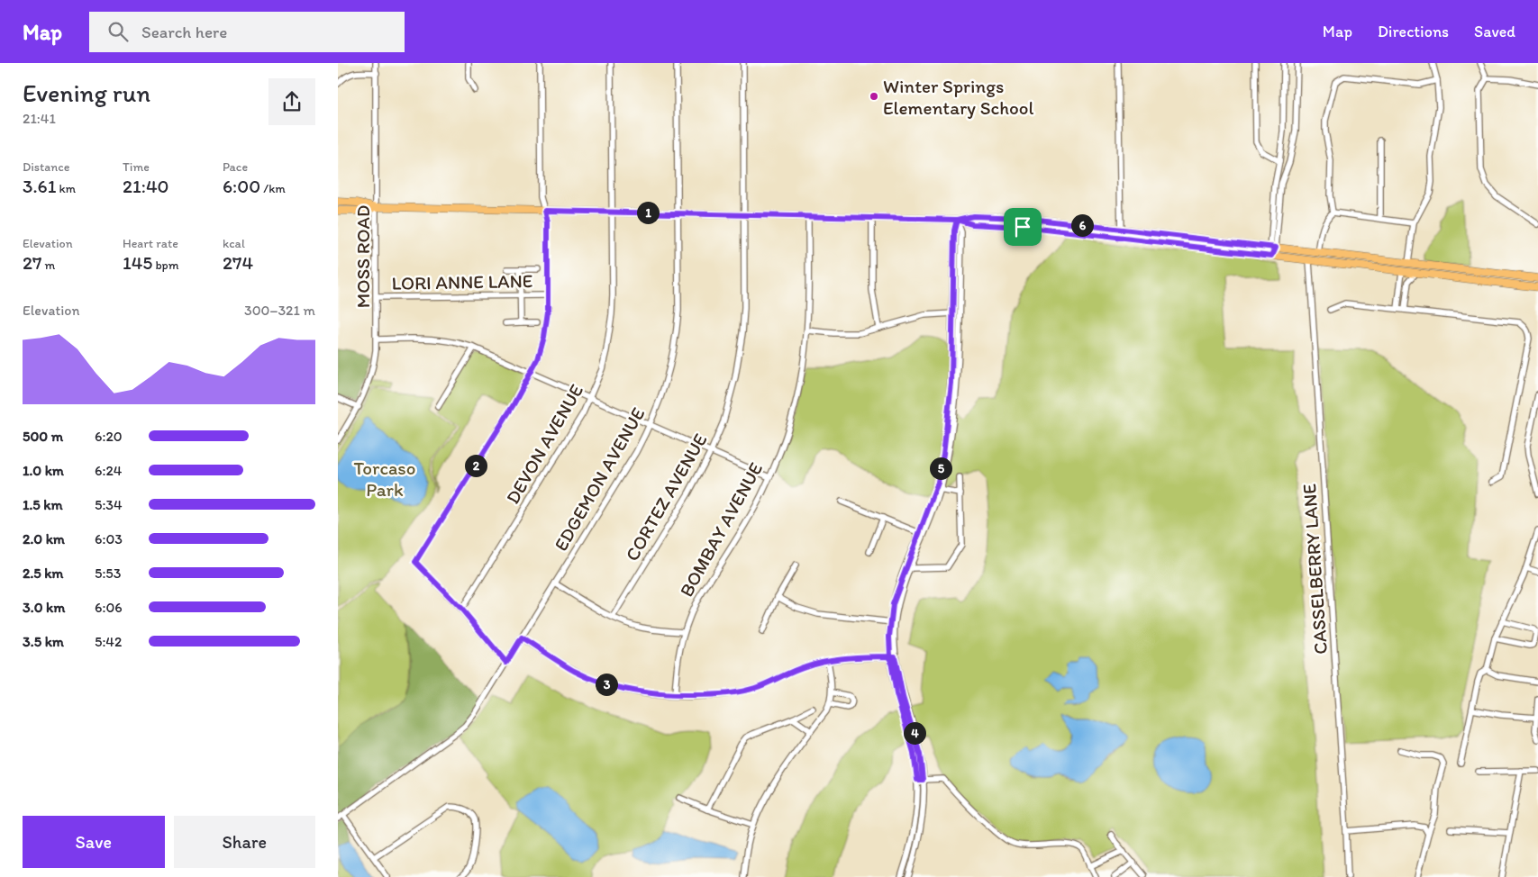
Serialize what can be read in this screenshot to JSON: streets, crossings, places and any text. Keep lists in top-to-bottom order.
{
  "streets": {
    "street": [
      "MOSS ROAD",
      "LORI ANNE LANE",
      "DEVON AVENUE",
      "EDGEMON AVENUE",
      "CORTEZ AVENUE",
      "BOMBAY AVENUE",
      "CASSELBERRY LANE"
    ]
  },
  "crossings": [
    ["MOSS ROAD", "LORI ANNE LANE"]
  ],
  "parks": ["Torcaso Park"],
  "places": ["Winter Springs Elementary School"],
  "page": {
    "header": "Map",
    "search": "Search here",
    "nav": ["Map", "Directions", "Saved"],
    "heading": ["Evening run", "21:41"],
    "stats": [
      ["Distance", "3.61 km"],
      ["Time", "21:40"],
      ["Pace", "6:00 /km"],
      ["Elevation", "27 m"],
      ["Heart rate", "145 bpm"],
      ["kcal", "274"]
    ],
    "pins": [
      "1",
      "6",
      "2",
      "5",
      "3",
      "4"
    ],
    "chart": ["Elevation", "300–321 m"],
    "list": [
      {
        "name": "500 m",
        "note": "6:20"
      },
      {
        "name": "1.0 km",
        "note": "6:24"
      },
      {
        "name": "1.5 km",
        "note": "5:34"
      },
      {
        "name": "2.0 km",
        "note": "6:03"
      },
      {
        "name": "2.5 km",
        "note": "5:53"
      },
      {
        "name": "3.0 km",
        "note": "6:06"
      },
      {
        "name": "3.5 km",
        "note": "5:42"
      }
    ],
    "buttons": ["Save", "Share"]
  }
}
